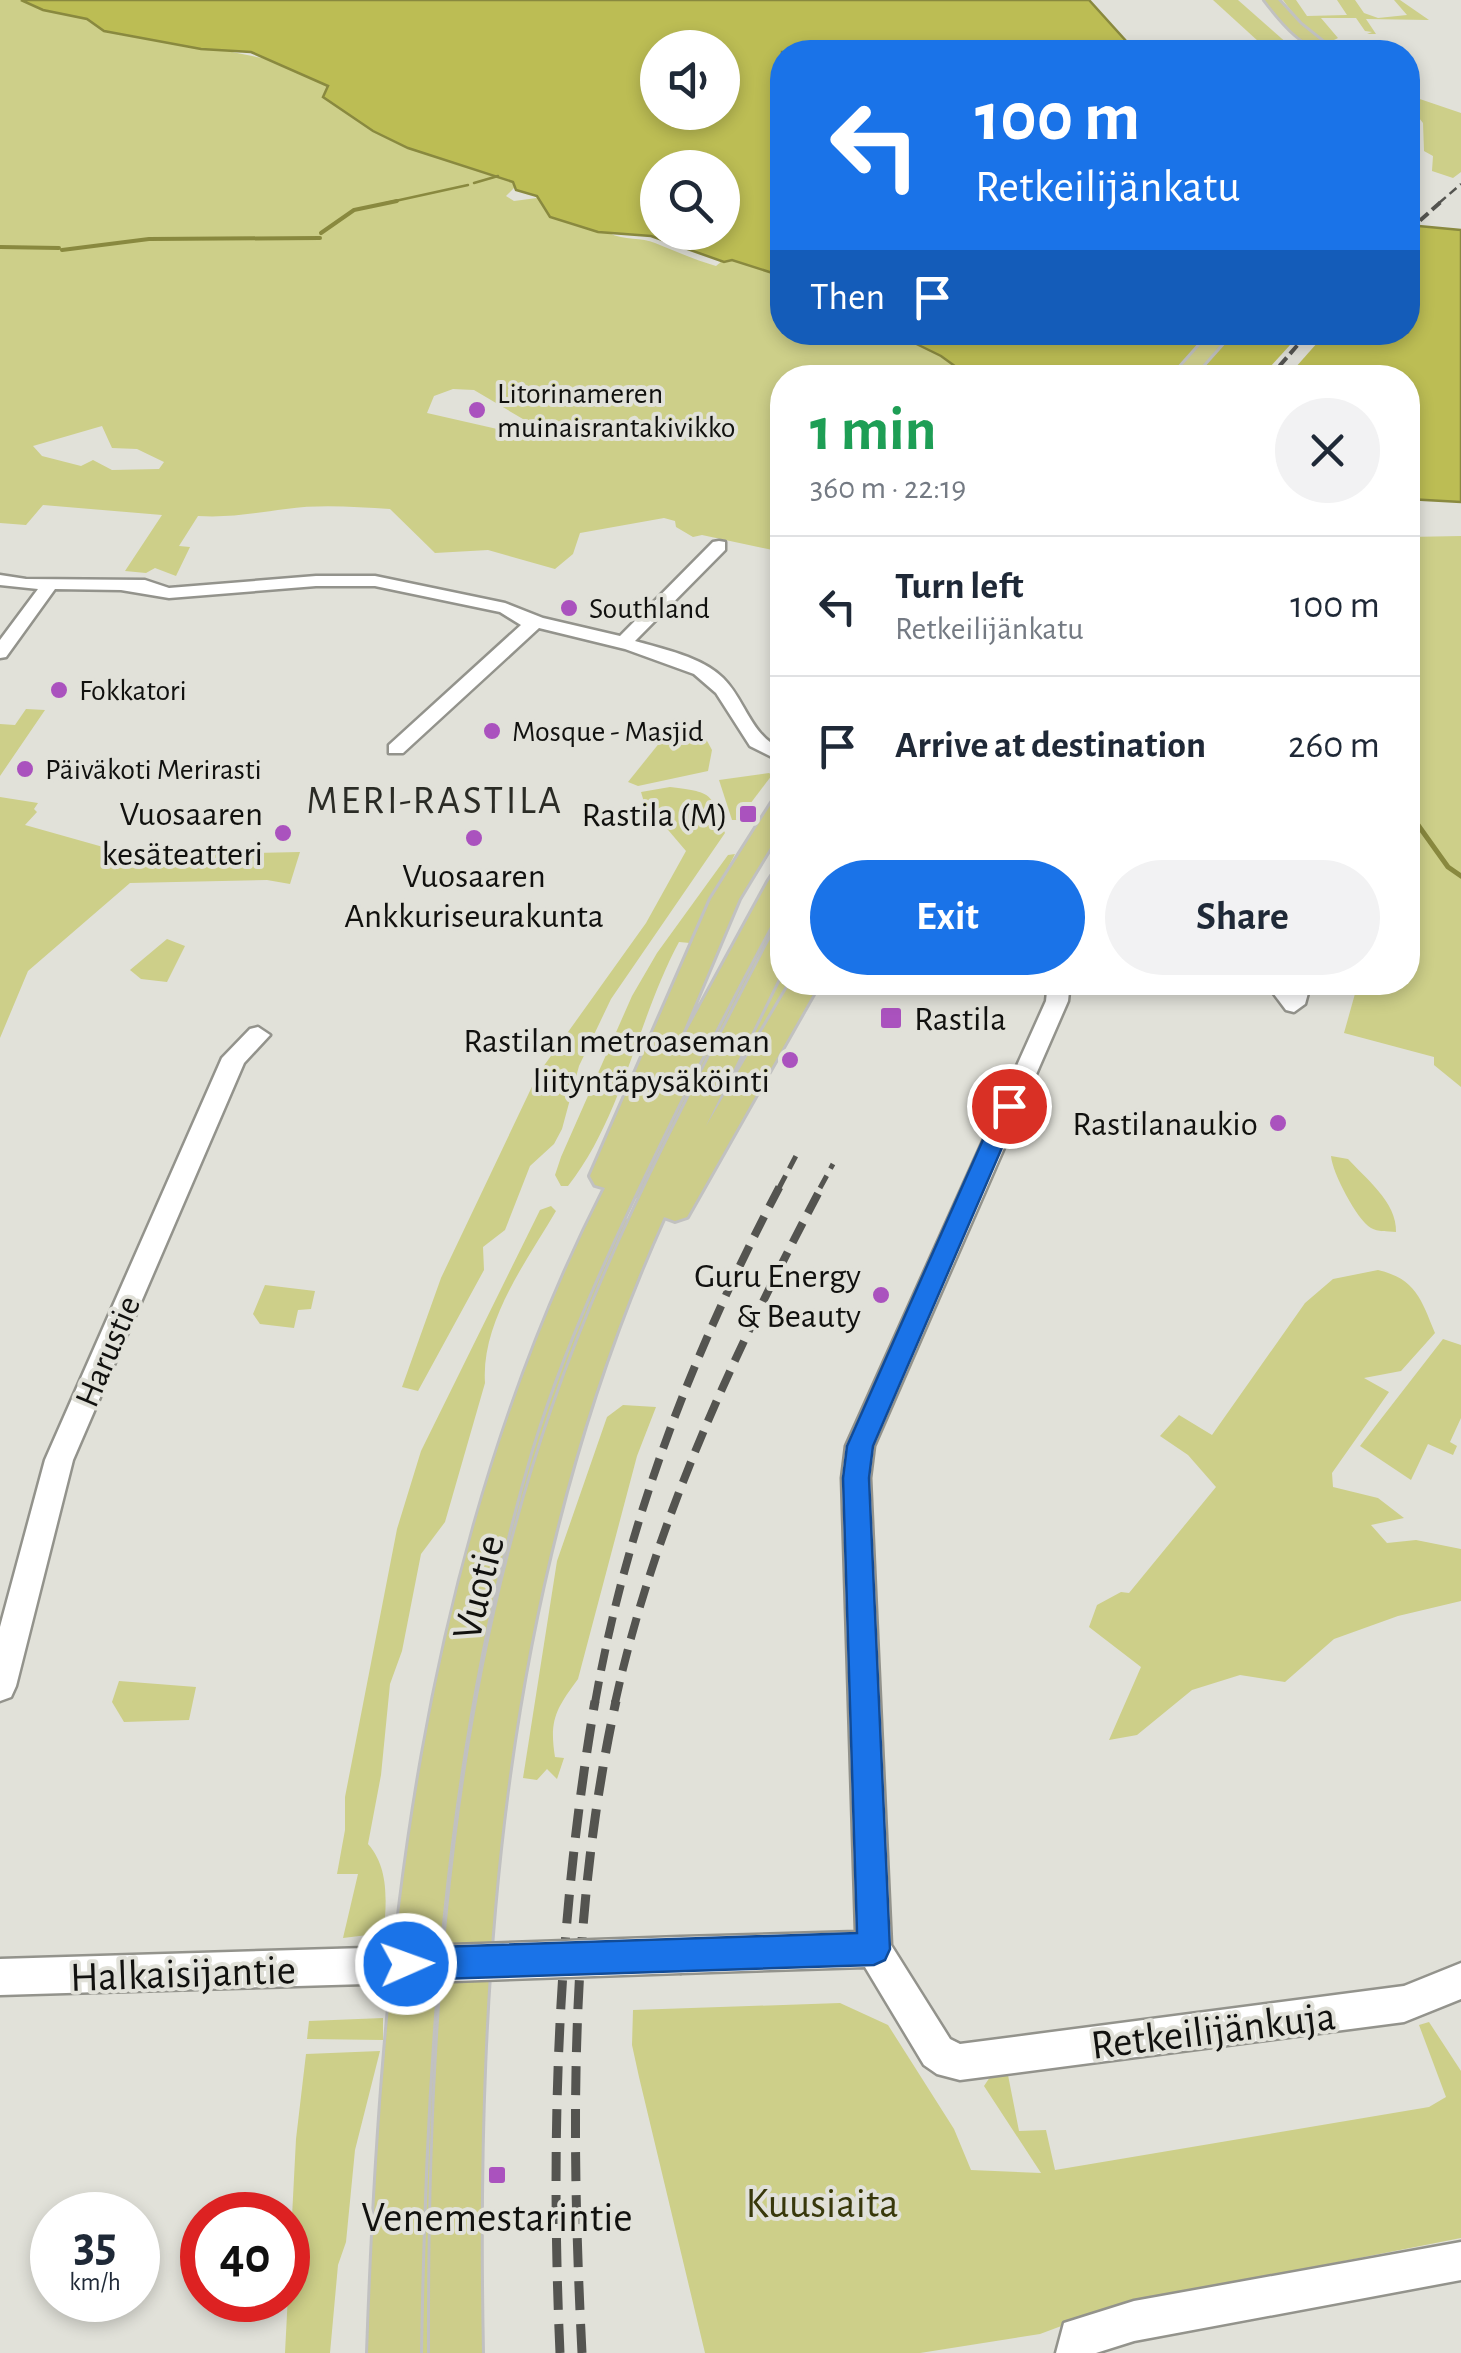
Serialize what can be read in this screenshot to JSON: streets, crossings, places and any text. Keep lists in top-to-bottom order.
{
  "streets": {
    "main road": ["Vuotie"],
    "street": ["Harustie", "Halkaisijantie", "Retkeilijänkuja"]
  },
  "crossings": [
    ["Halkaisijantie", "Retkeilijänkuja"]
  ],
  "districts": ["MERI-RASTILA"],
  "parks": ["Kuusiaita"],
  "places": {
    "other": [
      "Litorinameren muinaisrantakivikko",
      "Southland",
      "Fokkatori",
      "Mosque - Masjid",
      "Päiväkoti Merirasti",
      "Vuosaaren kesäteatteri",
      "Vuosaaren Ankkuriseurakunta",
      "Rastilan metroaseman liityntäpysäköinti",
      "Rastilanaukio",
      "Guru Energy & Beauty"
    ],
    "transit": ["Rastila (M)", "Rastila", "Venemestarintie"]
  },
  "page": {
    "turn": ["100 m", "Retkeilijänkatu"],
    "then": "Then",
    "heading": ["1 min", "360 m · 22:19"],
    "list": [
      {
        "name": "Turn left",
        "note": "Retkeilijänkatu",
        "value": "100 m"
      },
      {
        "name": "Arrive at destination",
        "value": "260 m"
      }
    ],
    "buttons": ["Exit", "Share"],
    "speed": "35 km/h",
    "limit": "40"
  }
}
